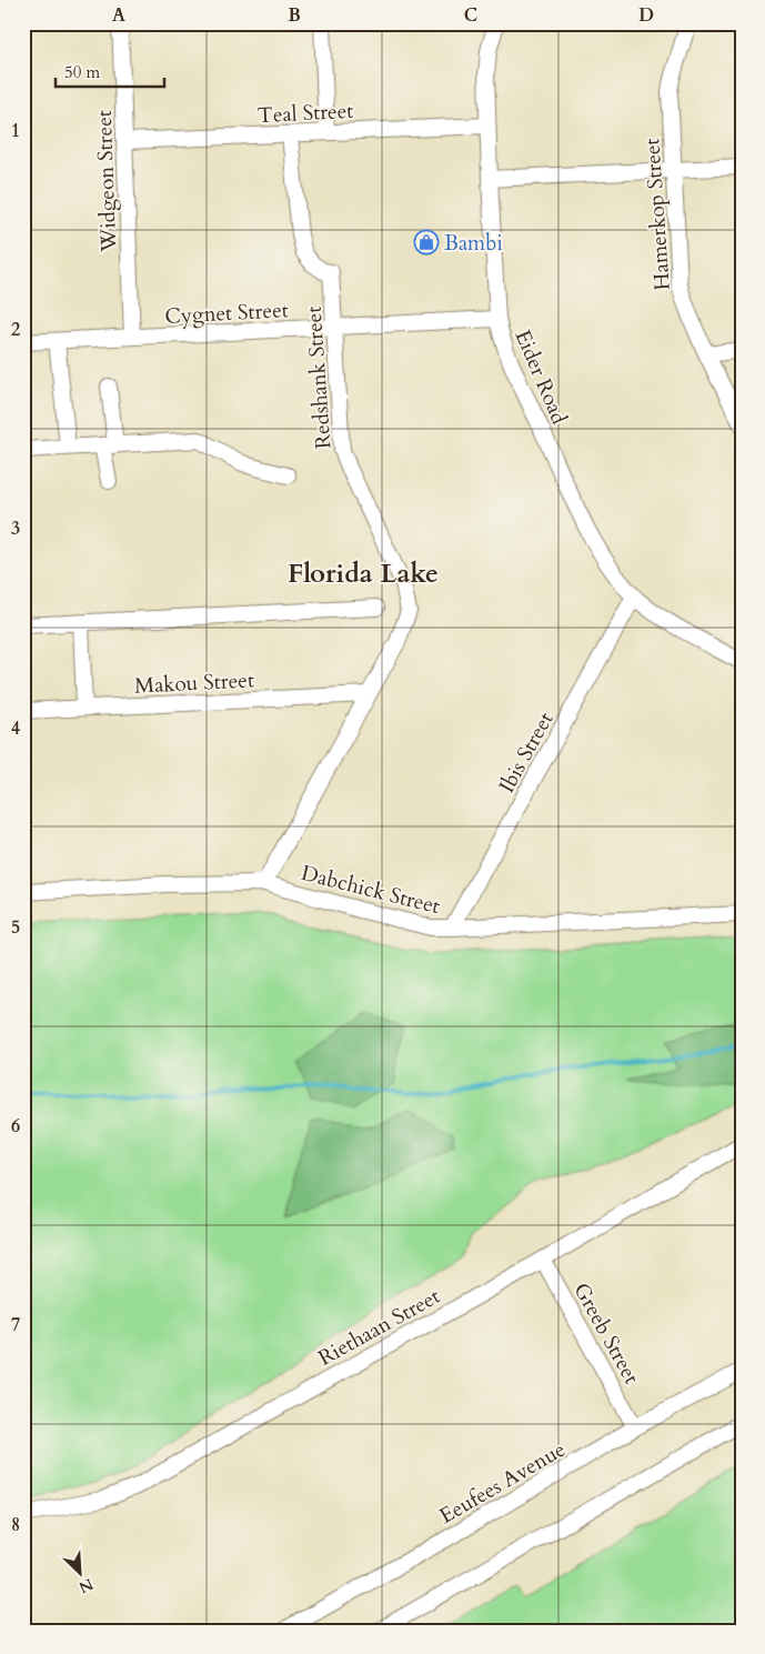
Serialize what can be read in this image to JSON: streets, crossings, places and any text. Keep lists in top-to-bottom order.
{
  "streets": {
    "street": [
      "Teal Street",
      "Widgeon Street",
      "Hamerkop Street",
      "Cygnet Street",
      "Eider Road",
      "Redshank Street",
      "Makou Street",
      "Ibis Street",
      "Dabchick Street",
      "Riethaan Street",
      "Greeb Street",
      "Eeufees Avenue"
    ]
  },
  "crossings": [
    ["Teal Street", "Widgeon Street"],
    ["Teal Street", "Eider Road"],
    ["Teal Street", "Redshank Street"],
    ["Widgeon Street", "Cygnet Street"],
    ["Cygnet Street", "Eider Road"],
    ["Cygnet Street", "Redshank Street"],
    ["Eider Road", "Ibis Street"],
    ["Redshank Street", "Makou Street"],
    ["Redshank Street", "Dabchick Street"],
    ["Ibis Street", "Dabchick Street"],
    ["Riethaan Street", "Greeb Street"],
    ["Greeb Street", "Eeufees Avenue"]
  ],
  "districts": ["Florida Lake"],
  "places": {
    "shop": ["Bambi"]
  },
  "scale_bar": "50 m",
  "north": "bottom right",
  "grid": {
    "columns": [
      "A",
      "B",
      "C",
      "D"
    ],
    "rows": [
      "1",
      "2",
      "3",
      "4",
      "5",
      "6",
      "7",
      "8"
    ]
  }
}
